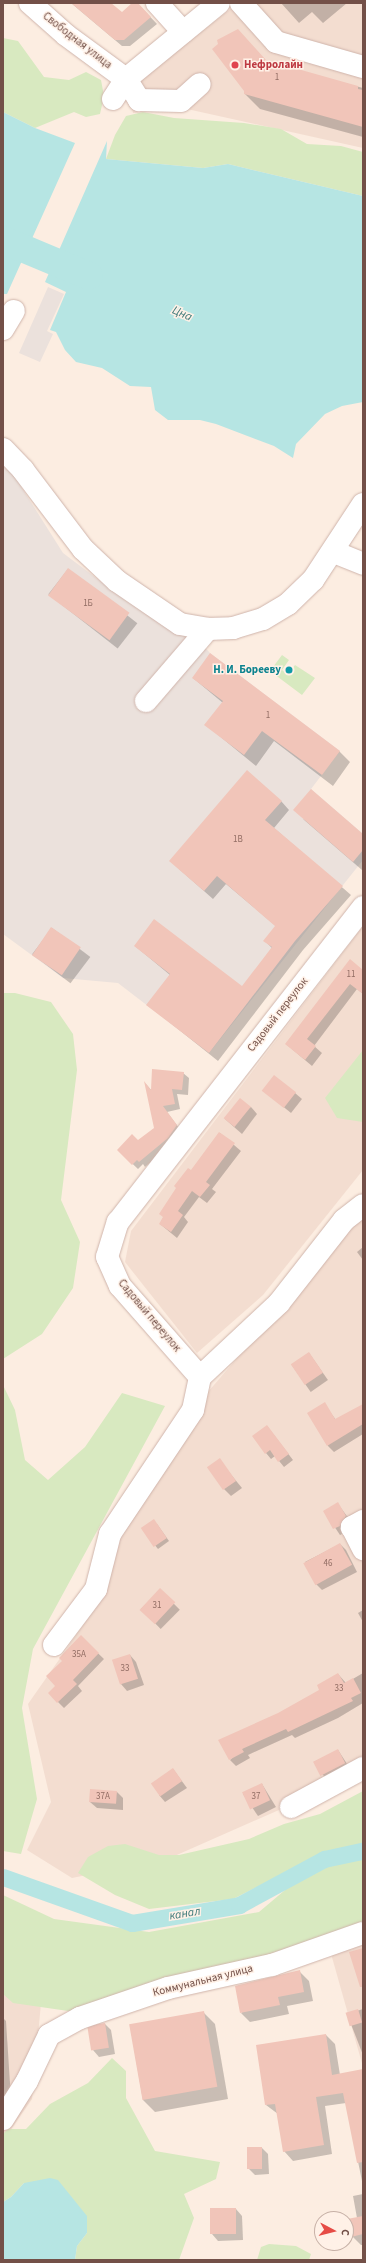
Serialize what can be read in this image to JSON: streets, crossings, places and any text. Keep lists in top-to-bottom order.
{
  "streets": {
    "street": ["Свободная улица", "Садовый переулок", "Коммунальная улица"]
  },
  "water": ["Цна", "канал"],
  "places": ["Нефролайн", "Н. И. Борееву"],
  "house_numbers": [
    "1",
    "1Б",
    "1",
    "1В",
    "11",
    "46",
    "31",
    "35А",
    "33",
    "33",
    "37А",
    "37"
  ],
  "north": "right"
}
